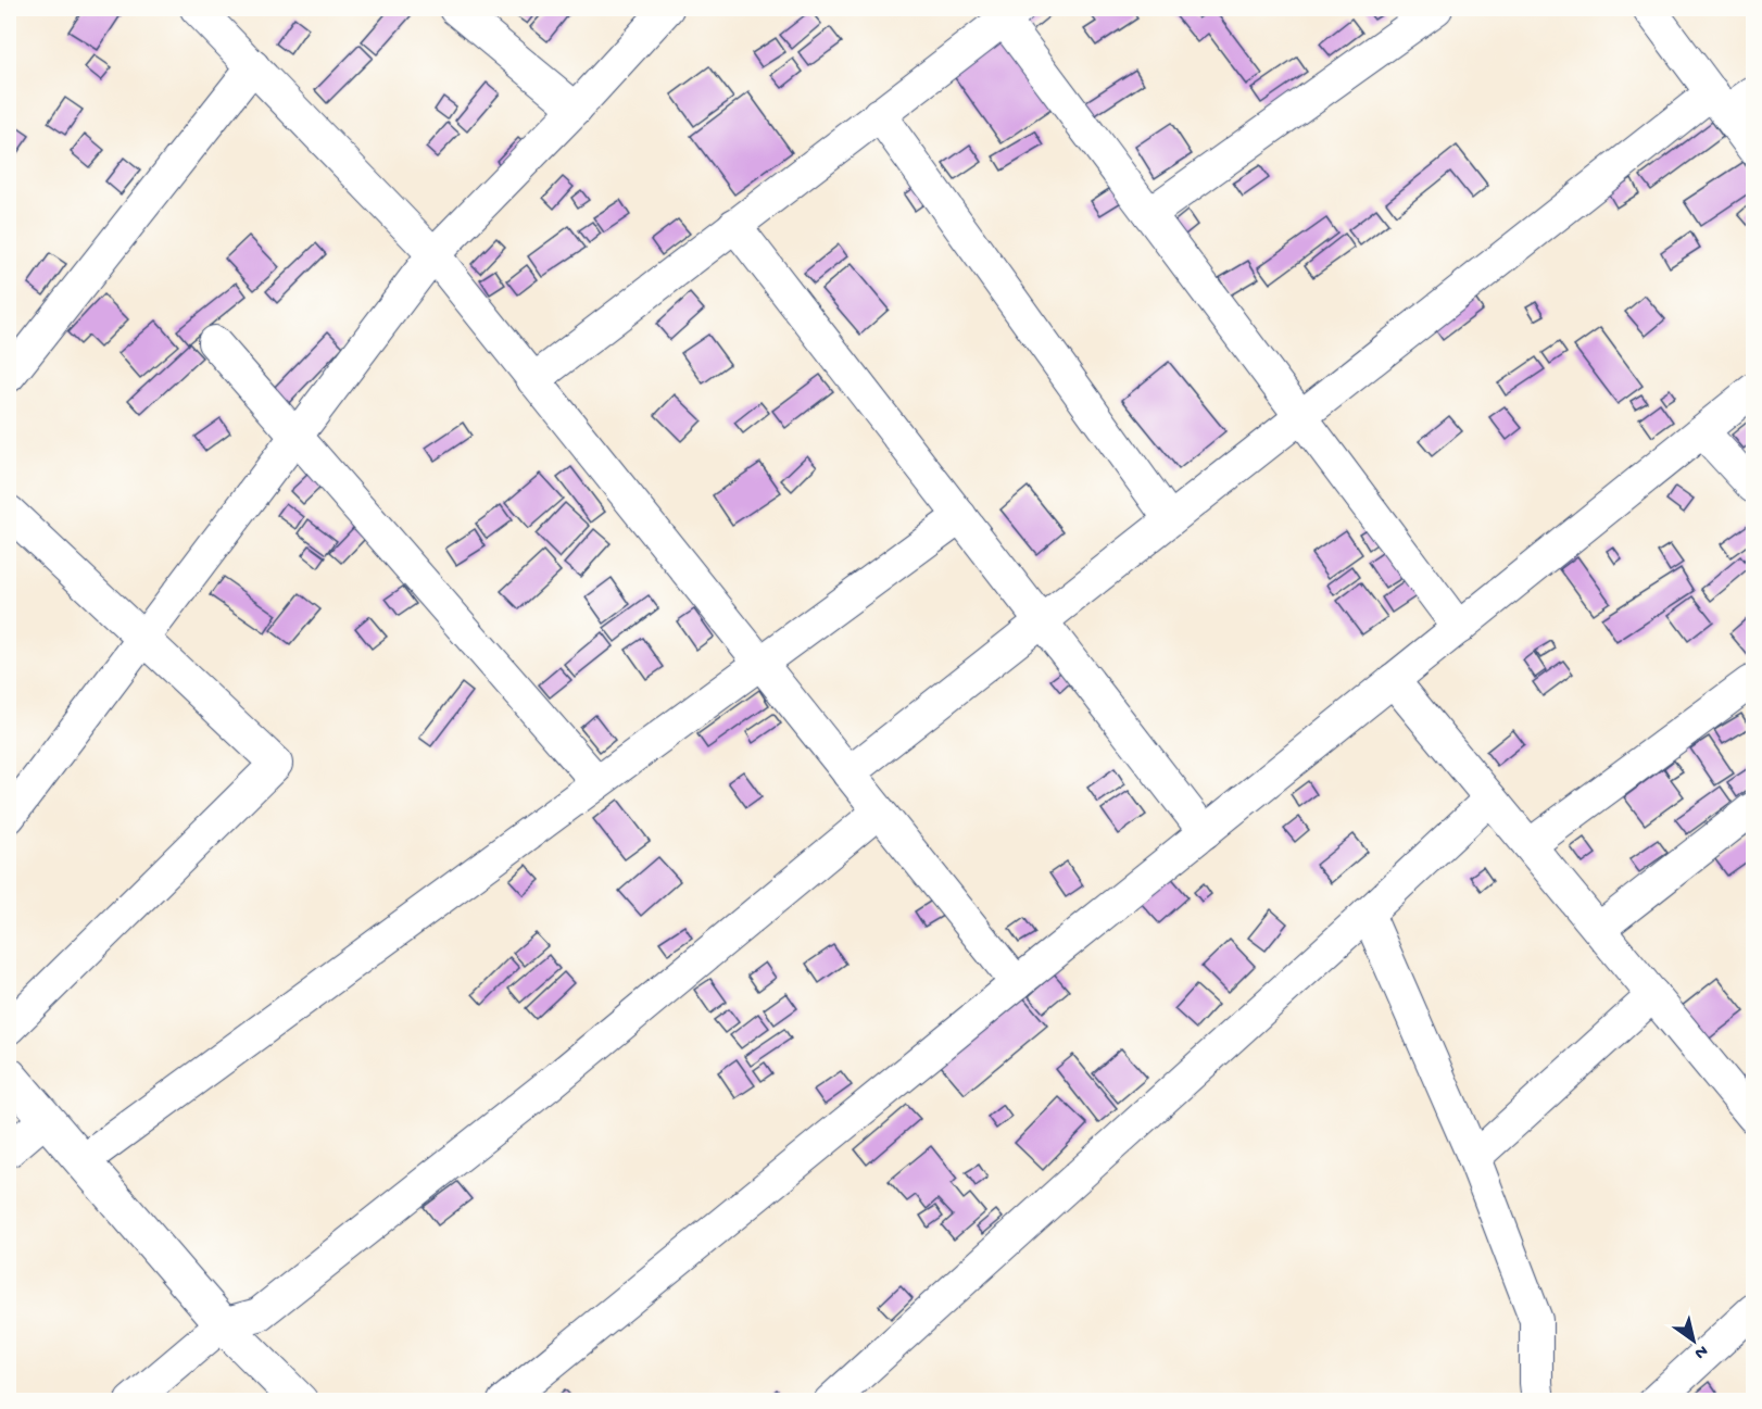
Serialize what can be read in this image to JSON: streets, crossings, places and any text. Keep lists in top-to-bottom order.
{
  "north": "bottom right"
}
